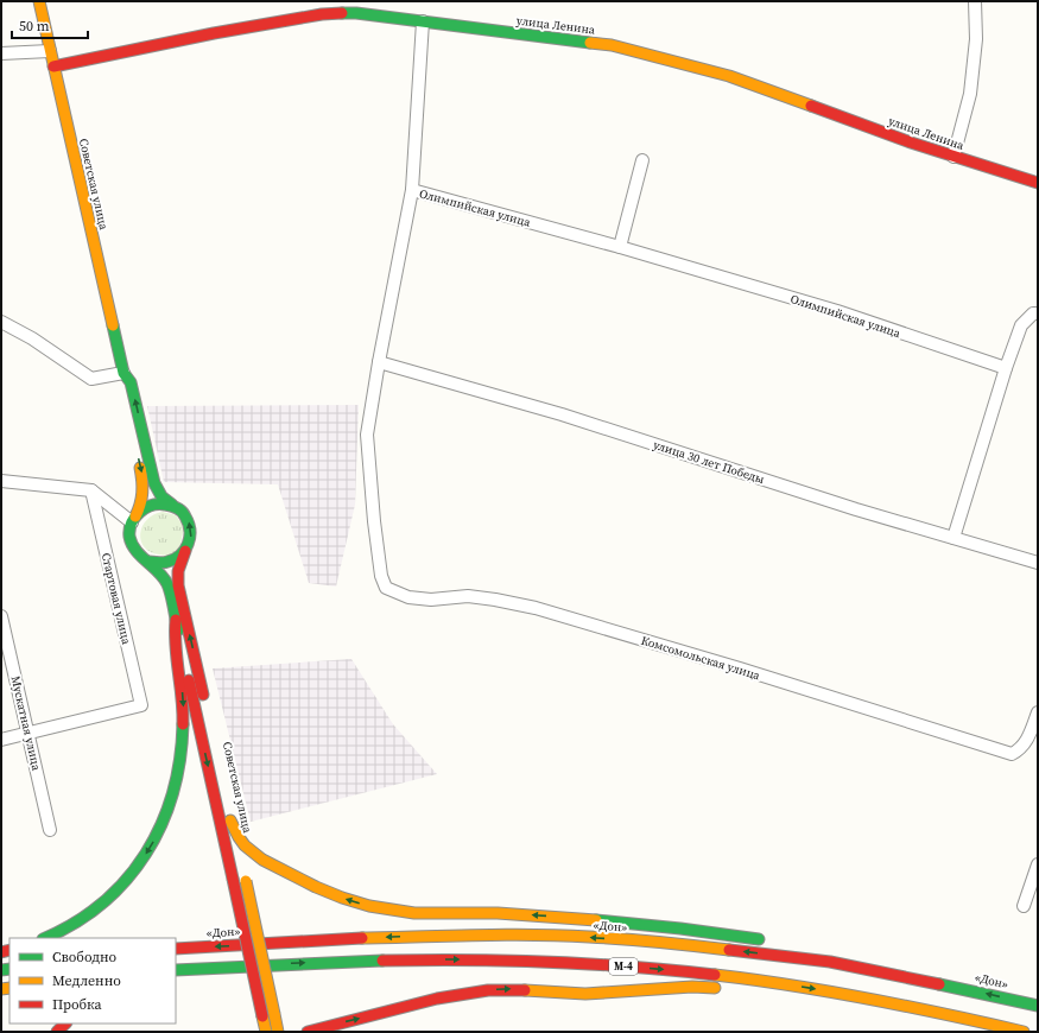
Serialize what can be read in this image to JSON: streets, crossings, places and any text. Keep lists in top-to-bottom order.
{
  "streets": {
    "main road": [
      "улица Ленина",
      "Советская улица",
      "«Дон»",
      "М-4"
    ],
    "street": [
      "Олимпийская улица",
      "улица 30 лет Победы",
      "Стартовая улица",
      "Комсомольская улица",
      "Мускатная улица"
    ]
  },
  "crossings": [
    ["улица Ленина", "Советская улица"],
    ["улица 30 лет Победы", "Комсомольская улица"],
    ["Стартовая улица", "Мускатная улица"]
  ],
  "legend": ["Свободно", "Медленно", "Пробка"],
  "scale_bar": "50 m"
}
